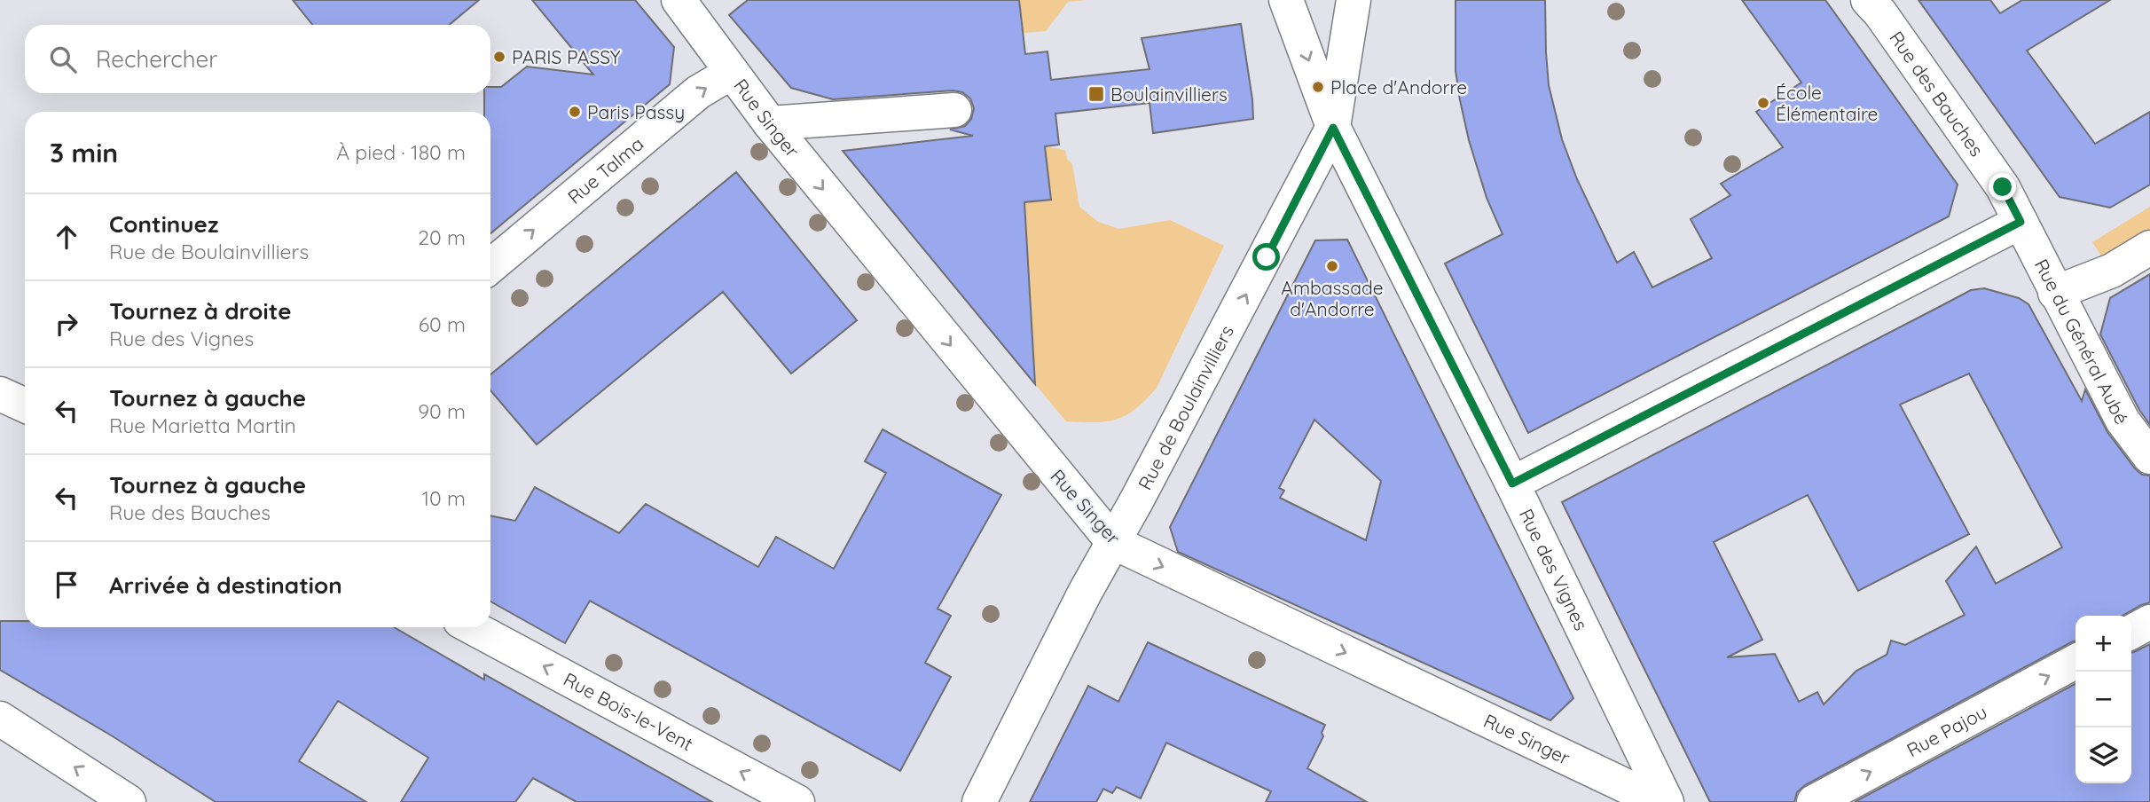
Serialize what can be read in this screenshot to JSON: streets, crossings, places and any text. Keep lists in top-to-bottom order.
{
  "streets": {
    "street": [
      "Rue des Bauches",
      "Rue Singer",
      "Rue Talma",
      "Rue du Général Aubé",
      "Rue de Boulainvilliers",
      "Rue des Vignes",
      "Rue Bois-le-Vent",
      "Rue Pajou"
    ]
  },
  "crossings": [
    ["Rue des Bauches", "Rue du Général Aubé"],
    ["Rue Singer", "Rue Talma"],
    ["Rue Singer", "Rue de Boulainvilliers"],
    ["Rue de Boulainvilliers", "Rue des Vignes"]
  ],
  "one_way": [
    "Rue Singer",
    "Rue Talma",
    "Rue de Boulainvilliers",
    "Rue Bois-le-Vent",
    "Rue Pajou"
  ],
  "places": {
    "other": [
      "PARIS PASSY",
      "Place d'Andorre",
      "École Élémentaire",
      "Paris Passy",
      "Ambassade d'Andorre"
    ],
    "transit": ["Boulainvilliers"]
  },
  "page": {
    "search": "Rechercher",
    "heading": ["3 min", "À pied · 180 m"],
    "list": [
      ["Continuez", "Rue de Boulainvilliers", "20 m"],
      ["Tournez à droite", "Rue des Vignes", "60 m"],
      ["Tournez à gauche", "Rue Marietta Martin", "90 m"],
      ["Tournez à gauche", "Rue des Bauches", "10 m"],
      "Arrivée à destination"
    ],
    "map_buttons": ["+", "−"]
  }
}
